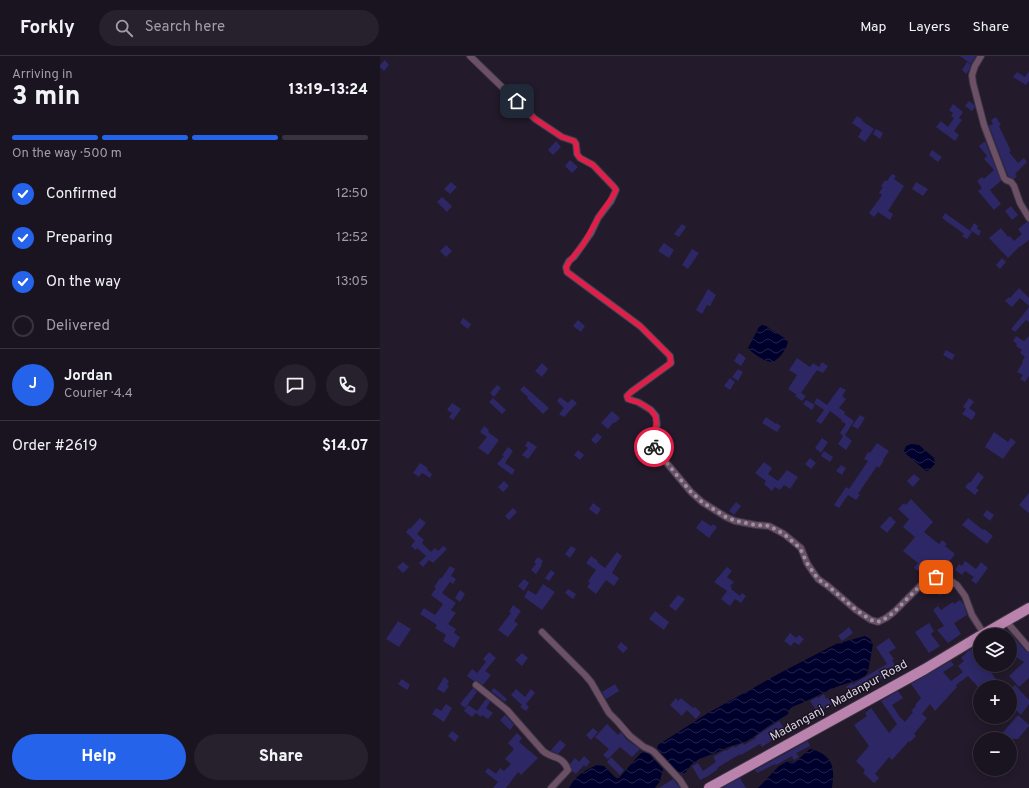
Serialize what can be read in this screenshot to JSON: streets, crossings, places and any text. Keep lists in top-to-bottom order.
{
  "streets": {
    "main road": ["Madanganj - Madanpur Road"]
  },
  "page": {
    "header": "Forkly",
    "search": "Search here",
    "nav": ["Map", "Layers", "Share"],
    "heading": ["3 min", "Arriving in", "13:19–13:24"],
    "panel": [
      "Jordan",
      "Courier · 4.4",
      "Order #2619",
      "$14.07"
    ],
    "bar": "On the way · 500 m",
    "list": [
      ["Confirmed", "12:50"],
      ["Preparing", "12:52"],
      ["On the way", "13:05"],
      "Delivered"
    ],
    "round": "J",
    "map_buttons": ["+", "−"],
    "buttons": ["Help", "Share"]
  }
}
